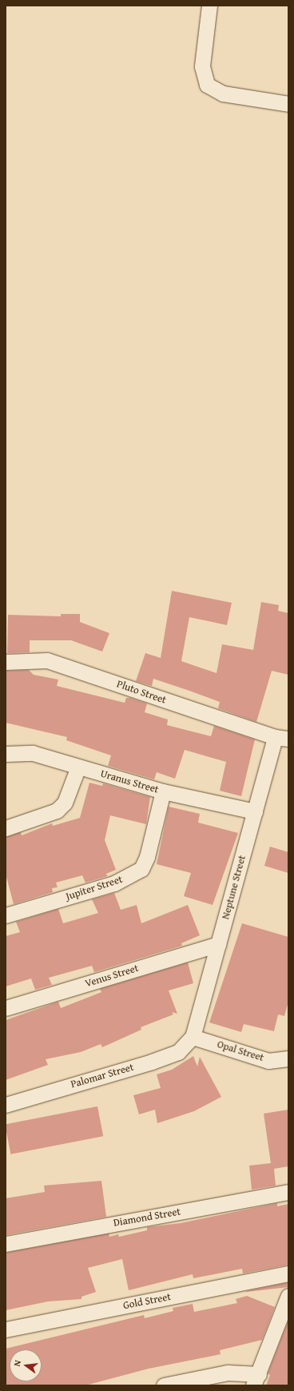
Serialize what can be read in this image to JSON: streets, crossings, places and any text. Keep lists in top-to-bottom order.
{
  "streets": {
    "street": [
      "Pluto Street",
      "Uranus Street",
      "Neptune Street",
      "Jupiter Street",
      "Venus Street",
      "Opal Street",
      "Palomar Street",
      "Diamond Street",
      "Gold Street"
    ]
  },
  "crossings": [
    ["Pluto Street", "Neptune Street"],
    ["Uranus Street", "Neptune Street"],
    ["Uranus Street", "Jupiter Street"],
    ["Neptune Street", "Venus Street"],
    ["Neptune Street", "Opal Street"],
    ["Neptune Street", "Palomar Street"],
    ["Opal Street", "Palomar Street"]
  ],
  "north": "left"
}
